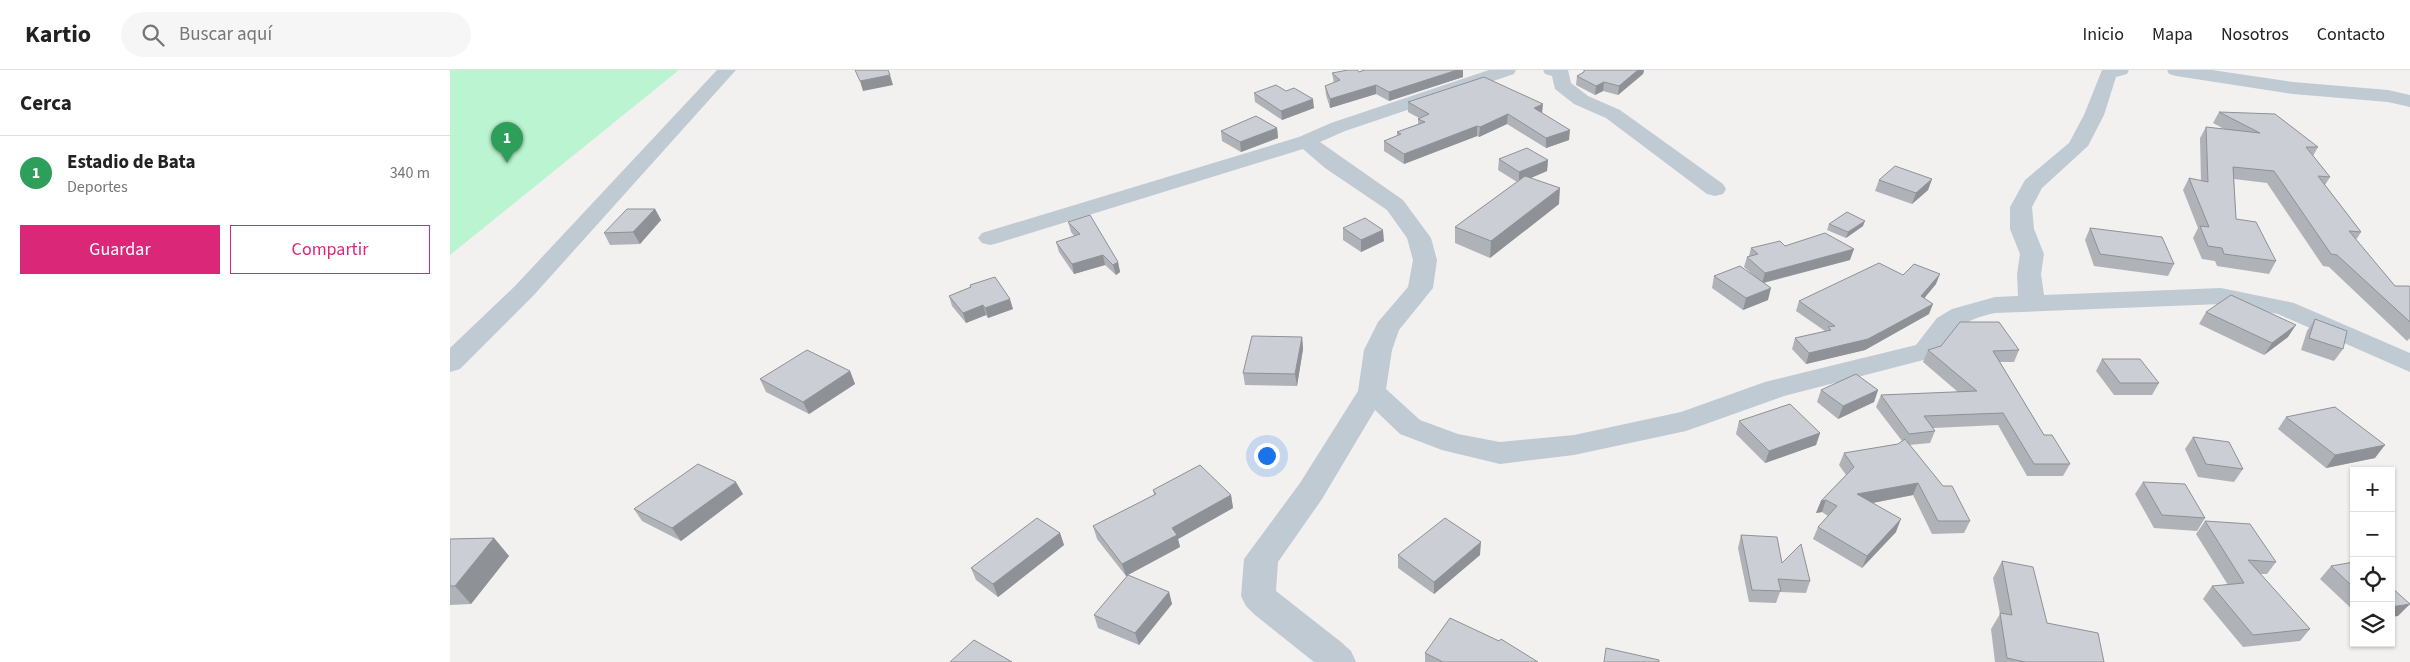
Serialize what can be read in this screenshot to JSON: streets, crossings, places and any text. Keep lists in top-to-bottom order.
{
  "page": {
    "header": "Kartio",
    "search": "Buscar aquí",
    "nav": [
      "Inicio",
      "Mapa",
      "Nosotros",
      "Contacto"
    ],
    "heading": "Cerca",
    "pins": "1",
    "list": [
      {
        "mark": "1",
        "name": "Estadio de Bata",
        "note": "Deportes",
        "value": "340 m"
      }
    ],
    "buttons": ["Guardar", "Compartir"],
    "map_buttons": ["+", "−"]
  }
}
